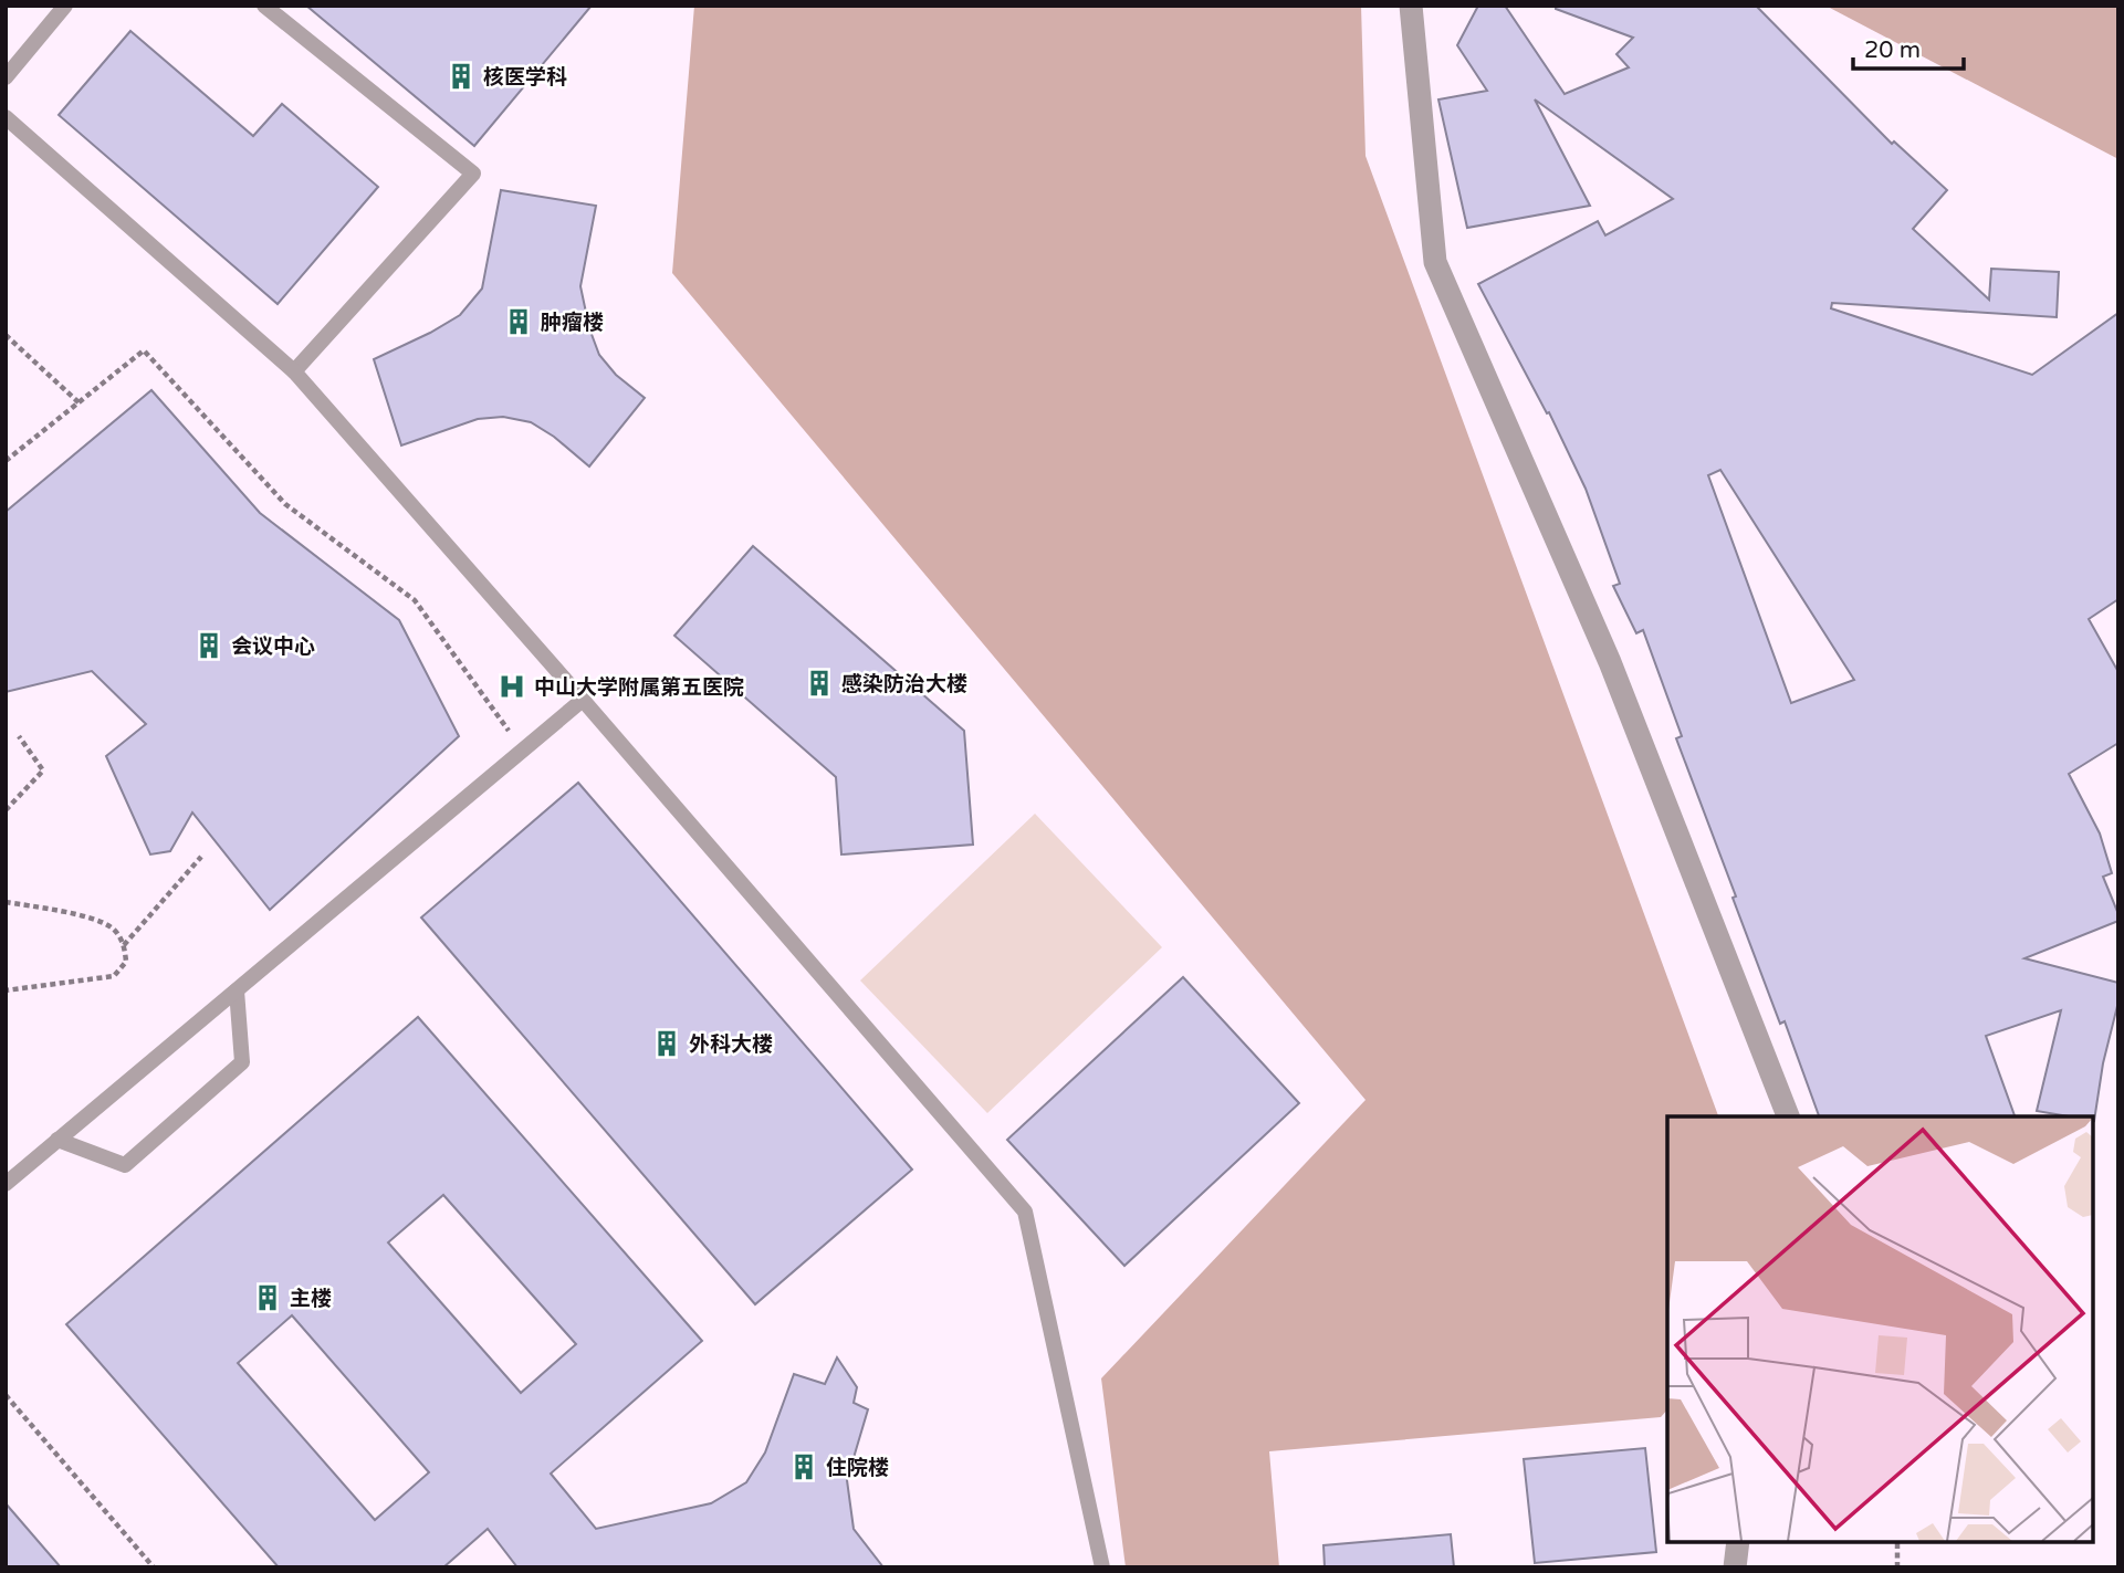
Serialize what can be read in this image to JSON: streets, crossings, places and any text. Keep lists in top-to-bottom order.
{
  "places": {
    "building": [
      "核医学科",
      "肿瘤楼",
      "会议中心",
      "感染防治大楼",
      "外科大楼",
      "主楼",
      "住院楼"
    ],
    "hospital": ["中山大学附属第五医院"]
  },
  "scale_bar": "20 m"
}
